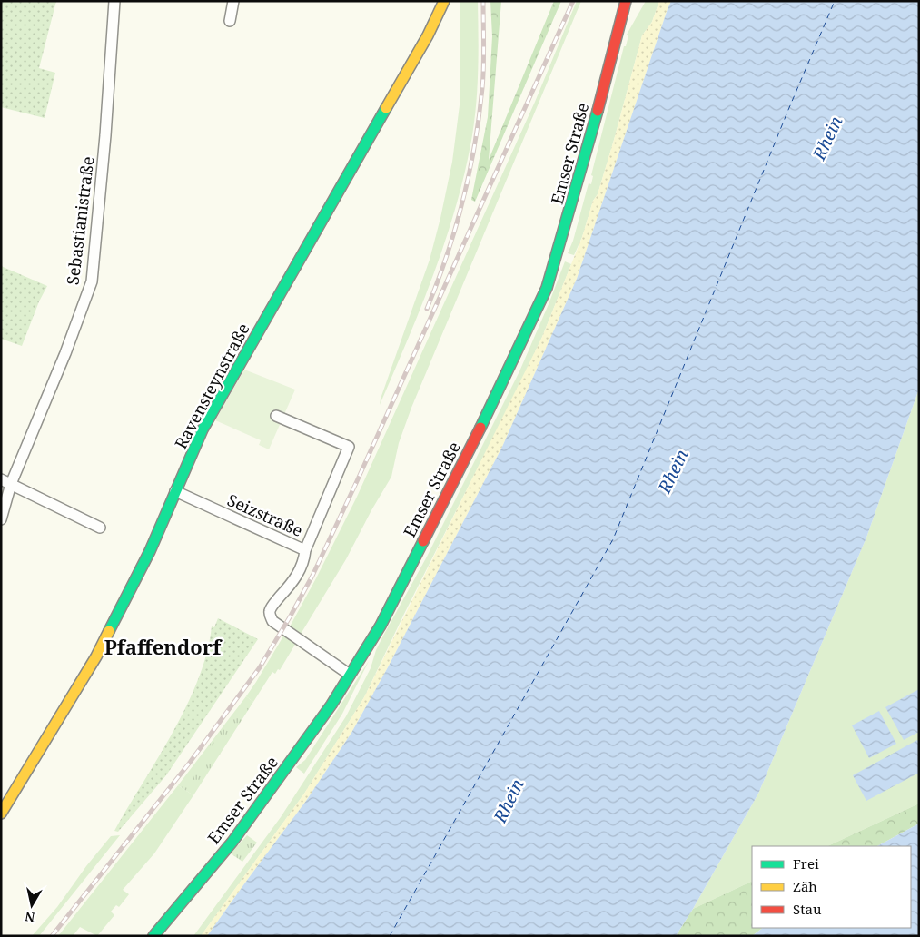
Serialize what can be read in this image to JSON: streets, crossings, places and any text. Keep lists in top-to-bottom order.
{
  "streets": {
    "street": [
      "Emser Straße",
      "Sebastianistraße",
      "Ravensteynstraße",
      "Seizstraße"
    ]
  },
  "crossings": [
    ["Emser Straße", "Seizstraße"],
    ["Ravensteynstraße", "Seizstraße"]
  ],
  "districts": ["Pfaffendorf"],
  "water": ["Rhein"],
  "legend": ["Frei", "Zäh", "Stau"],
  "north": "bottom"
}
